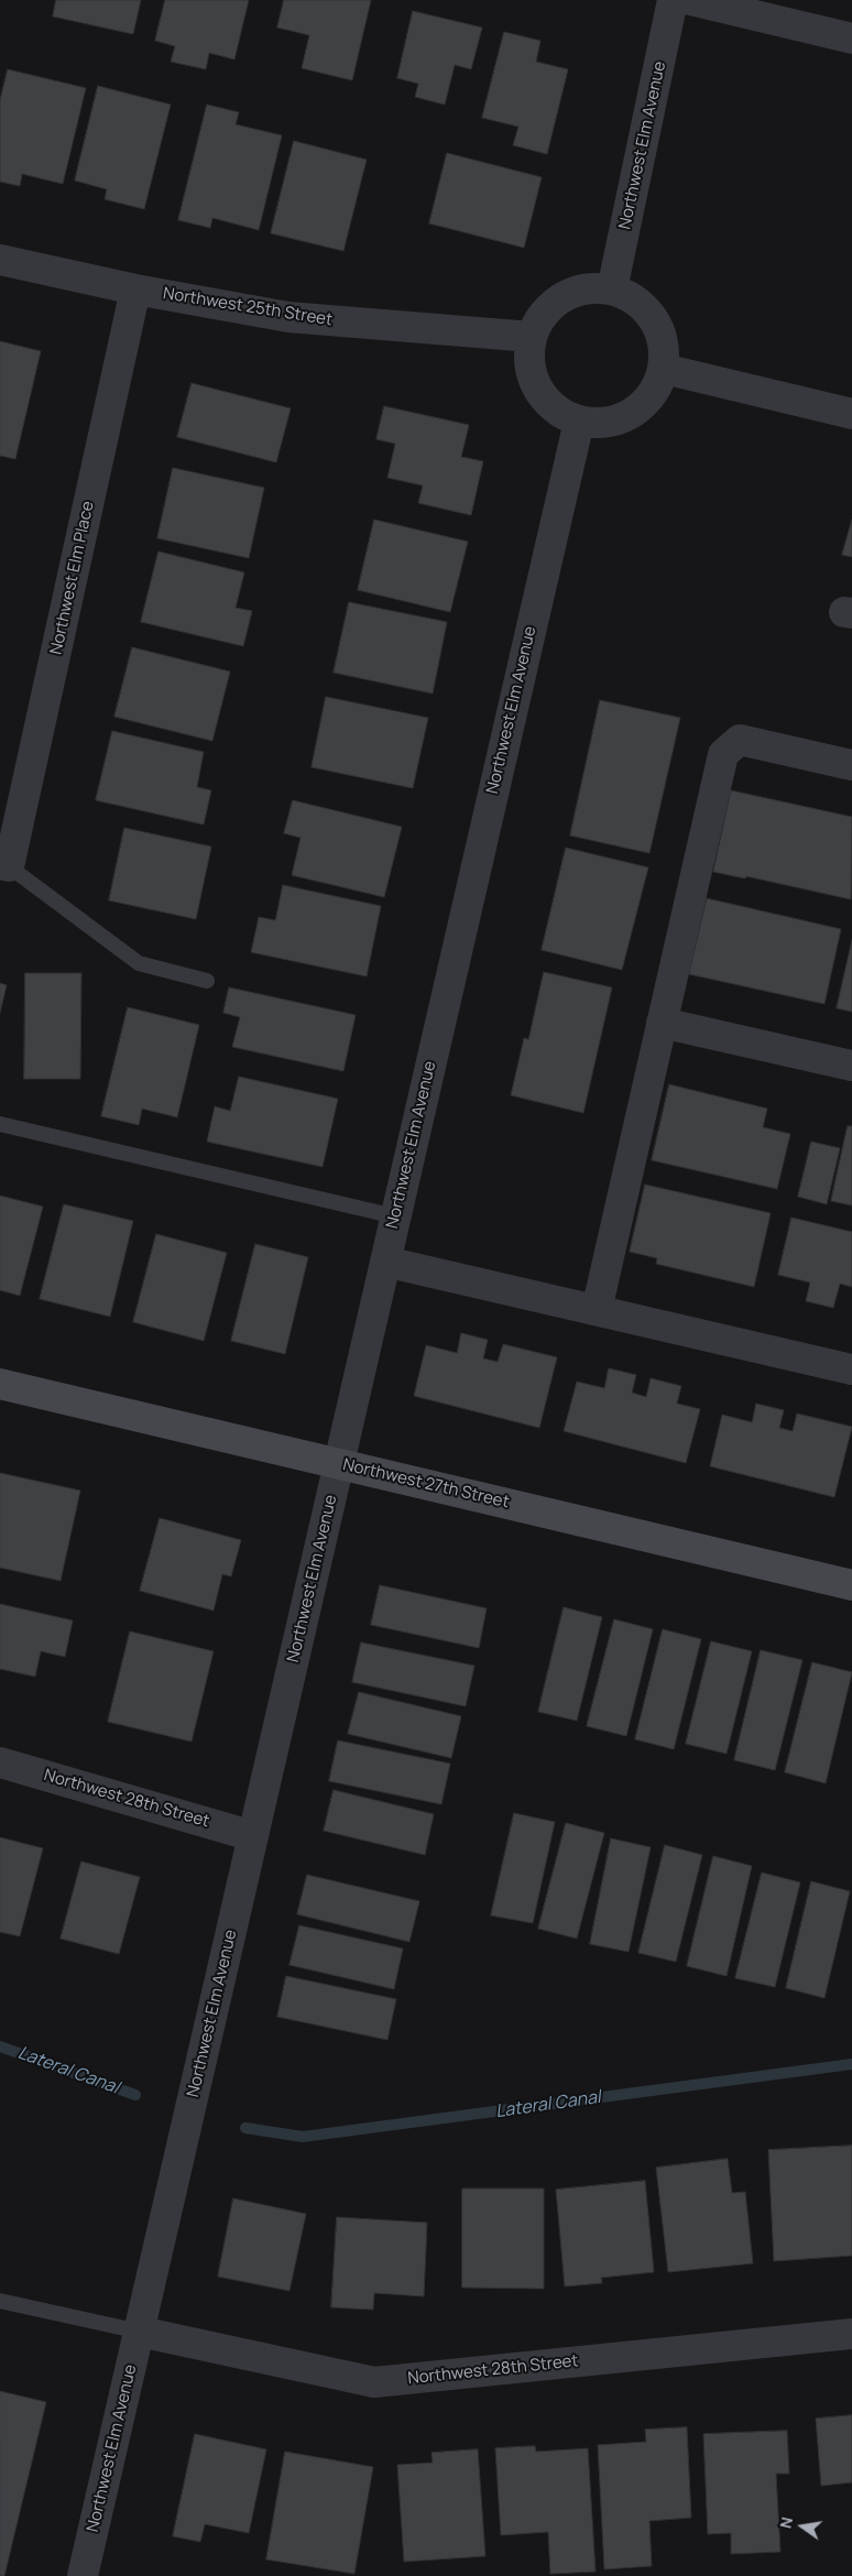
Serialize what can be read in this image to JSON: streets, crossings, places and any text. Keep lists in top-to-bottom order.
{
  "streets": {
    "street": [
      "Northwest Elm Avenue",
      "Northwest 25th Street",
      "Northwest Elm Place",
      "Northwest 27th Street",
      "Northwest 28th Street"
    ]
  },
  "crossings": [
    ["Northwest Elm Avenue", "Northwest 25th Street"],
    ["Northwest Elm Avenue", "Northwest 27th Street"],
    ["Northwest Elm Avenue", "Northwest 28th Street"],
    ["Northwest 25th Street", "Northwest Elm Place"]
  ],
  "water": ["Lateral Canal"],
  "north": "left"
}
